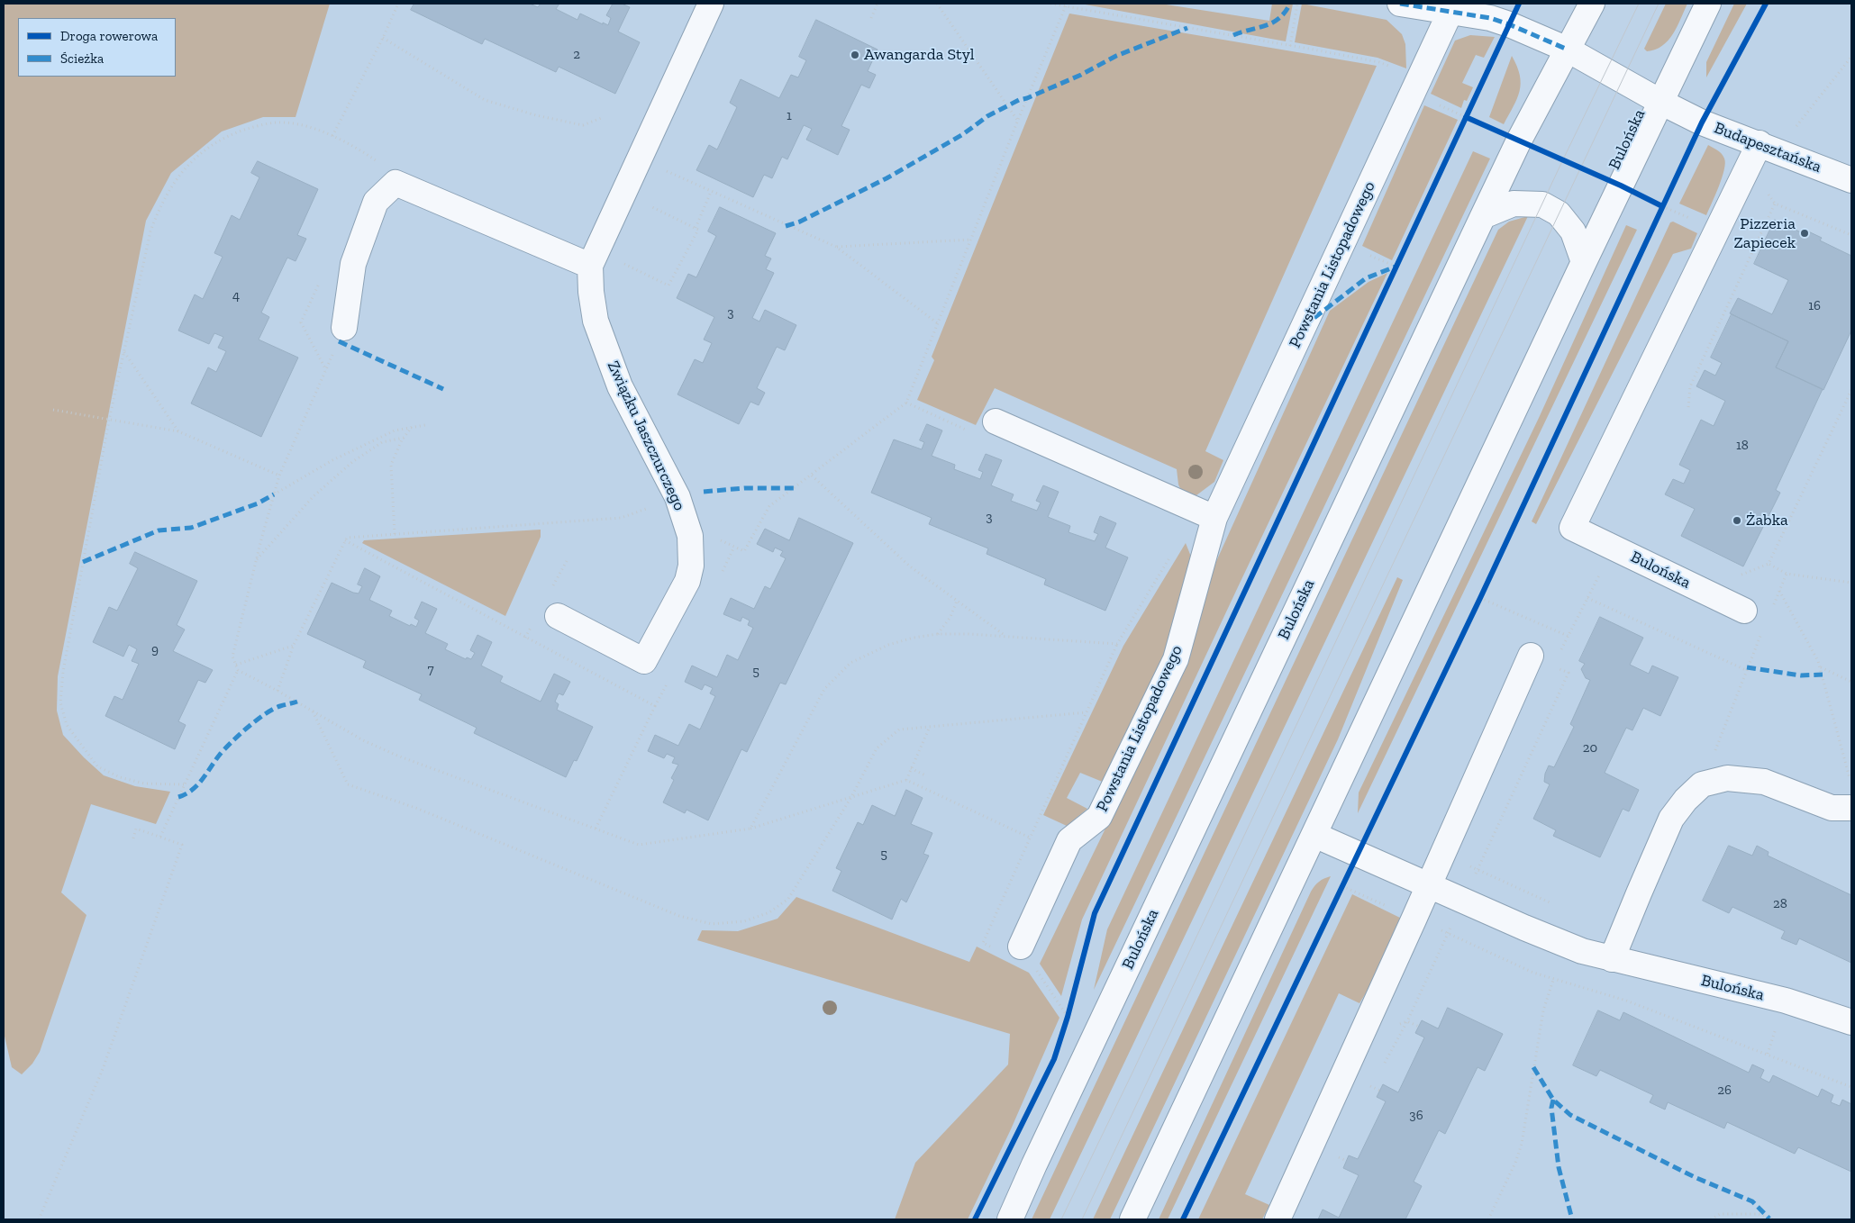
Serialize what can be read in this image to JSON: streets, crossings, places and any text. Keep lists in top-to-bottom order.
{
  "streets": {
    "main road": [
      "Bulońska",
      "Budapesztańska",
      "Powstania Listopadowego",
      "Związku Jaszczurczego"
    ]
  },
  "crossings": [
    ["Bulońska", "Budapesztańska"]
  ],
  "places": ["Awangarda Styl", "Pizzeria Zapiecek", "Żabka"],
  "house_numbers": [
    "2",
    "1",
    "4",
    "16",
    "3",
    "18",
    "3",
    "9",
    "7",
    "5",
    "20",
    "5",
    "28",
    "26",
    "36"
  ],
  "legend": ["Droga rowerowa", "Ścieżka"]
}
